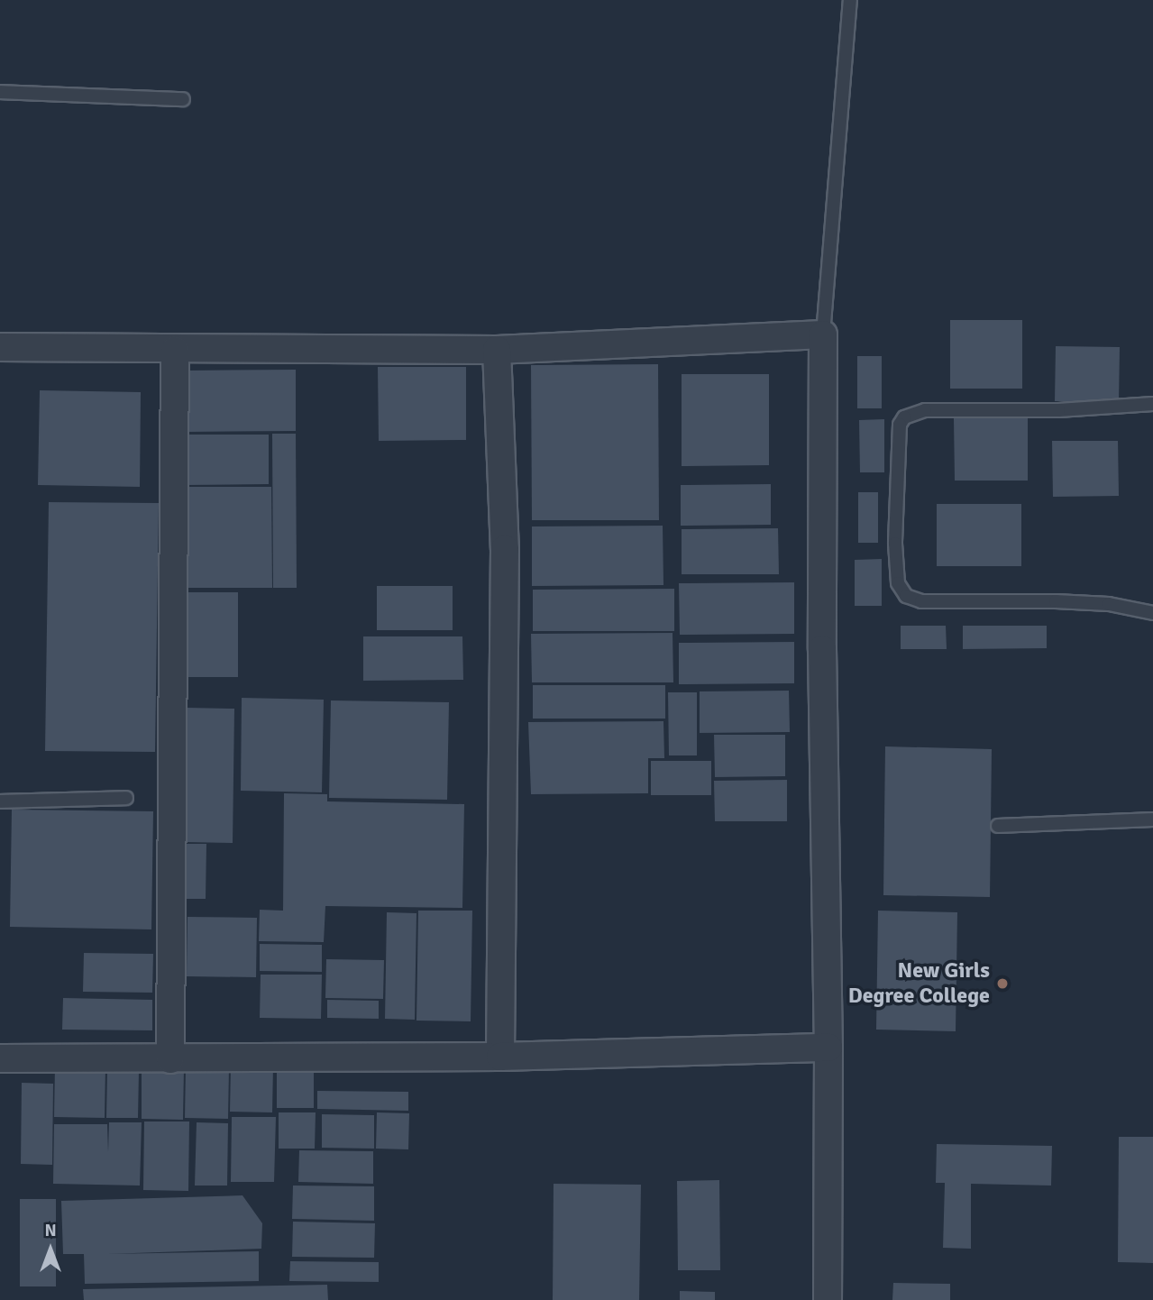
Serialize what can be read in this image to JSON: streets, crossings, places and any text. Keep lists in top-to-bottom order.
{
  "places": ["New Girls Degree College"],
  "north": "top"
}
